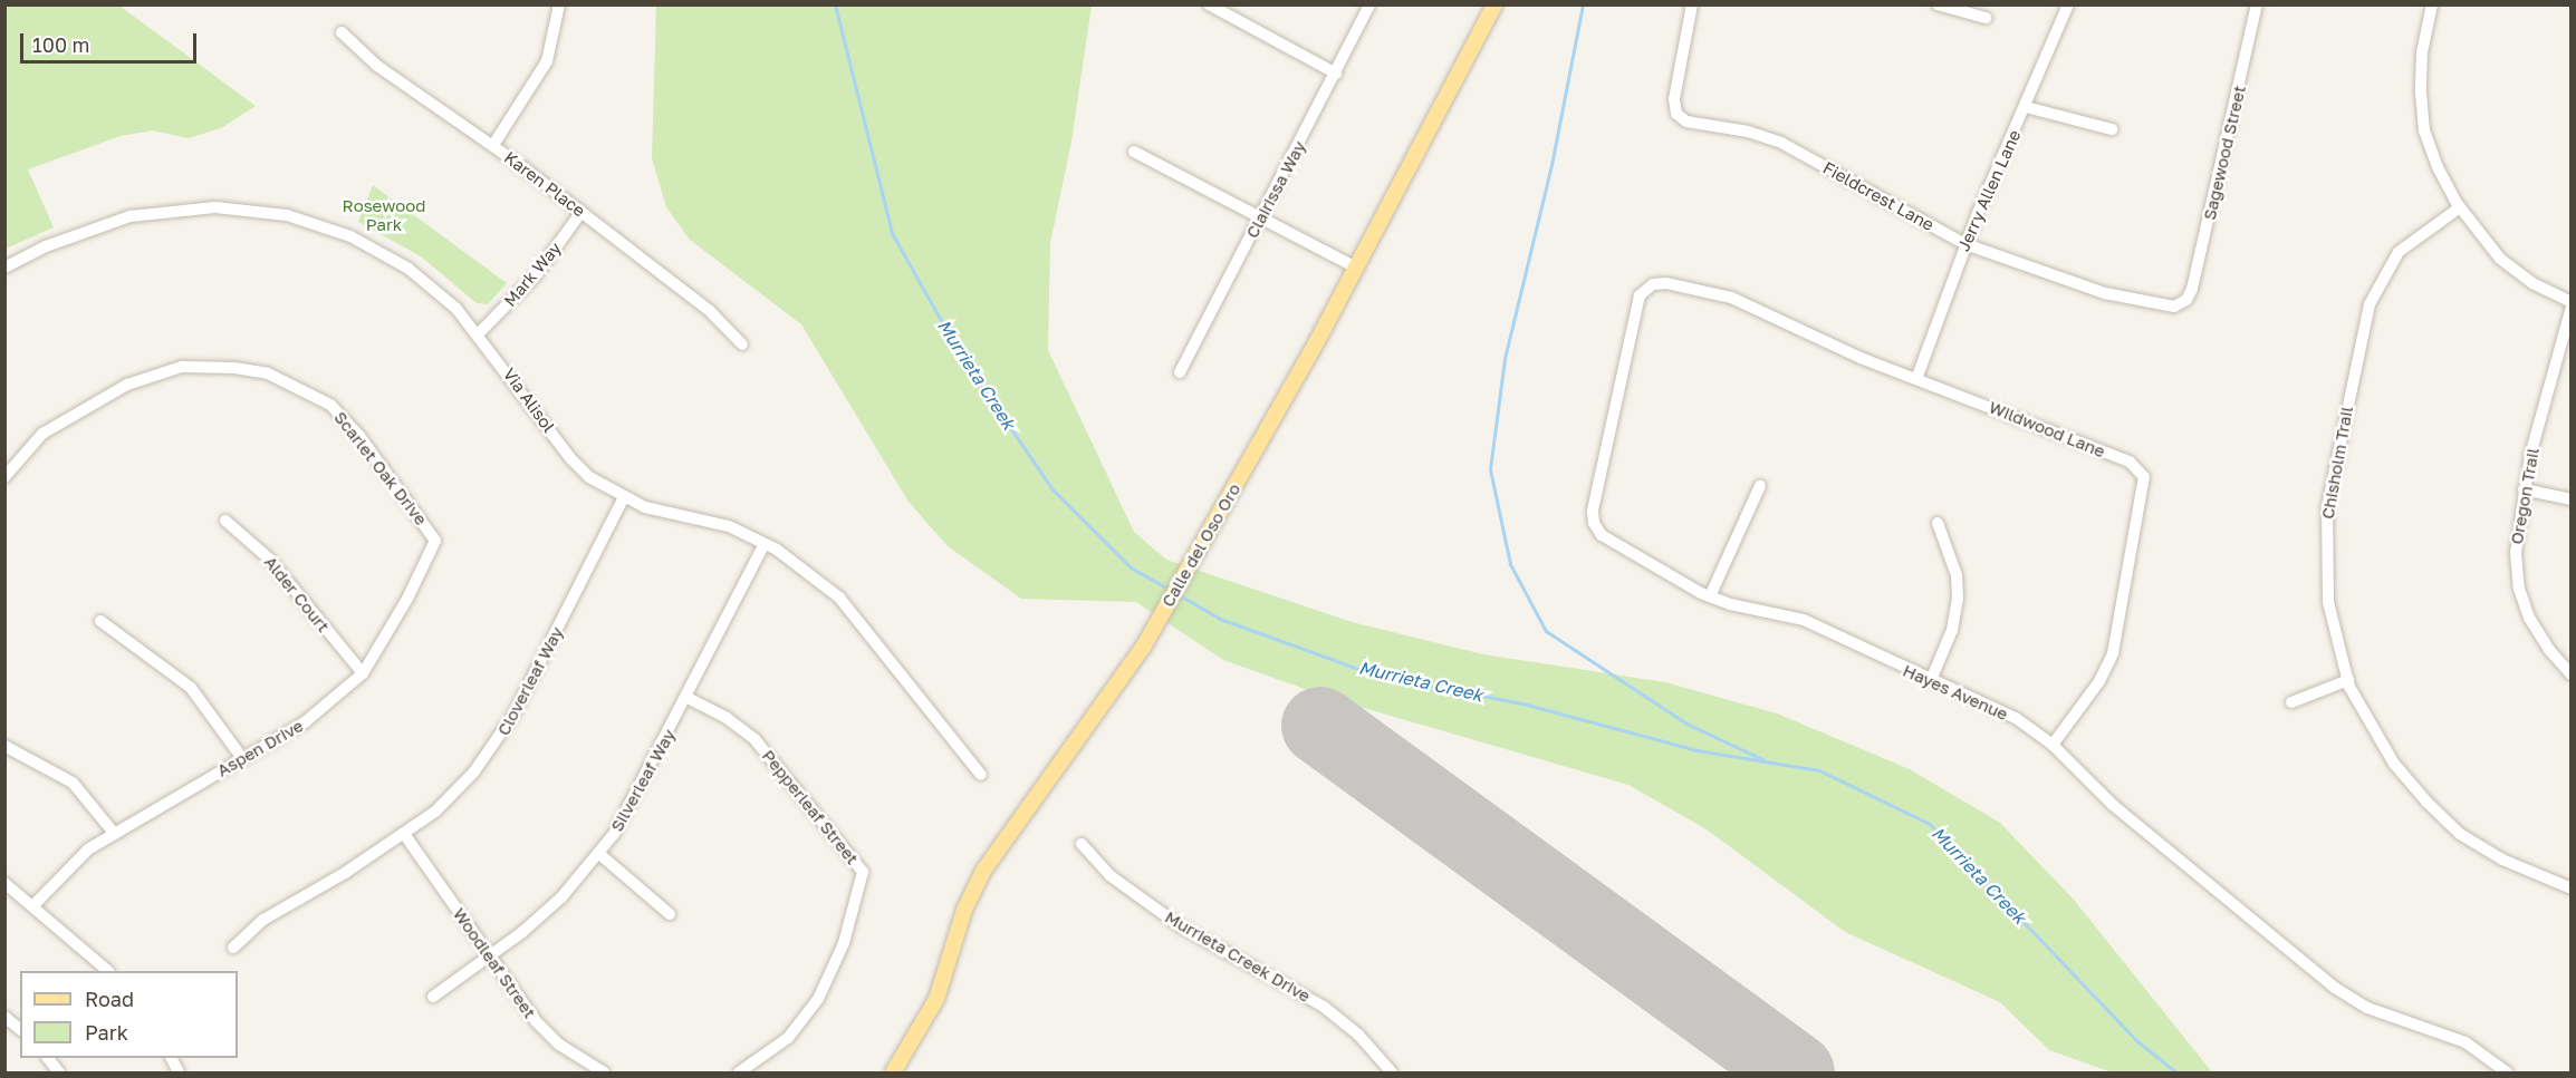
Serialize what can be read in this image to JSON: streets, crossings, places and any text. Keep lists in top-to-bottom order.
{
  "streets": {
    "main road": ["Calle del Oso Oro"],
    "street": [
      "Sagewood Street",
      "Karen Place",
      "Clairissa Way",
      "Jerry Allen Lane",
      "Fieldcrest Lane",
      "Mark Way",
      "Via Alisol",
      "Wildwood Lane",
      "Chisholm Trail",
      "Scarlet Oak Drive",
      "Oregon Trail",
      "Alder Court",
      "Cloverleaf Way",
      "Hayes Avenue",
      "Aspen Drive",
      "Silverleaf Way",
      "Pepperleaf Street",
      "Murrieta Creek Drive",
      "Woodleaf Street"
    ]
  },
  "crossings": [
    ["Sagewood Street", "Fieldcrest Lane"],
    ["Karen Place", "Mark Way"],
    ["Jerry Allen Lane", "Fieldcrest Lane"],
    ["Jerry Allen Lane", "Wildwood Lane"],
    ["Mark Way", "Via Alisol"],
    ["Via Alisol", "Cloverleaf Way"],
    ["Via Alisol", "Silverleaf Way"],
    ["Wildwood Lane", "Hayes Avenue"],
    ["Scarlet Oak Drive", "Aspen Drive"],
    ["Alder Court", "Aspen Drive"],
    ["Cloverleaf Way", "Woodleaf Street"],
    ["Silverleaf Way", "Pepperleaf Street"],
    ["Silverleaf Way", "Woodleaf Street"]
  ],
  "water": ["Murrieta Creek"],
  "parks": ["Rosewood Park"],
  "legend": ["Road", "Park"],
  "scale_bar": "100 m"
}
